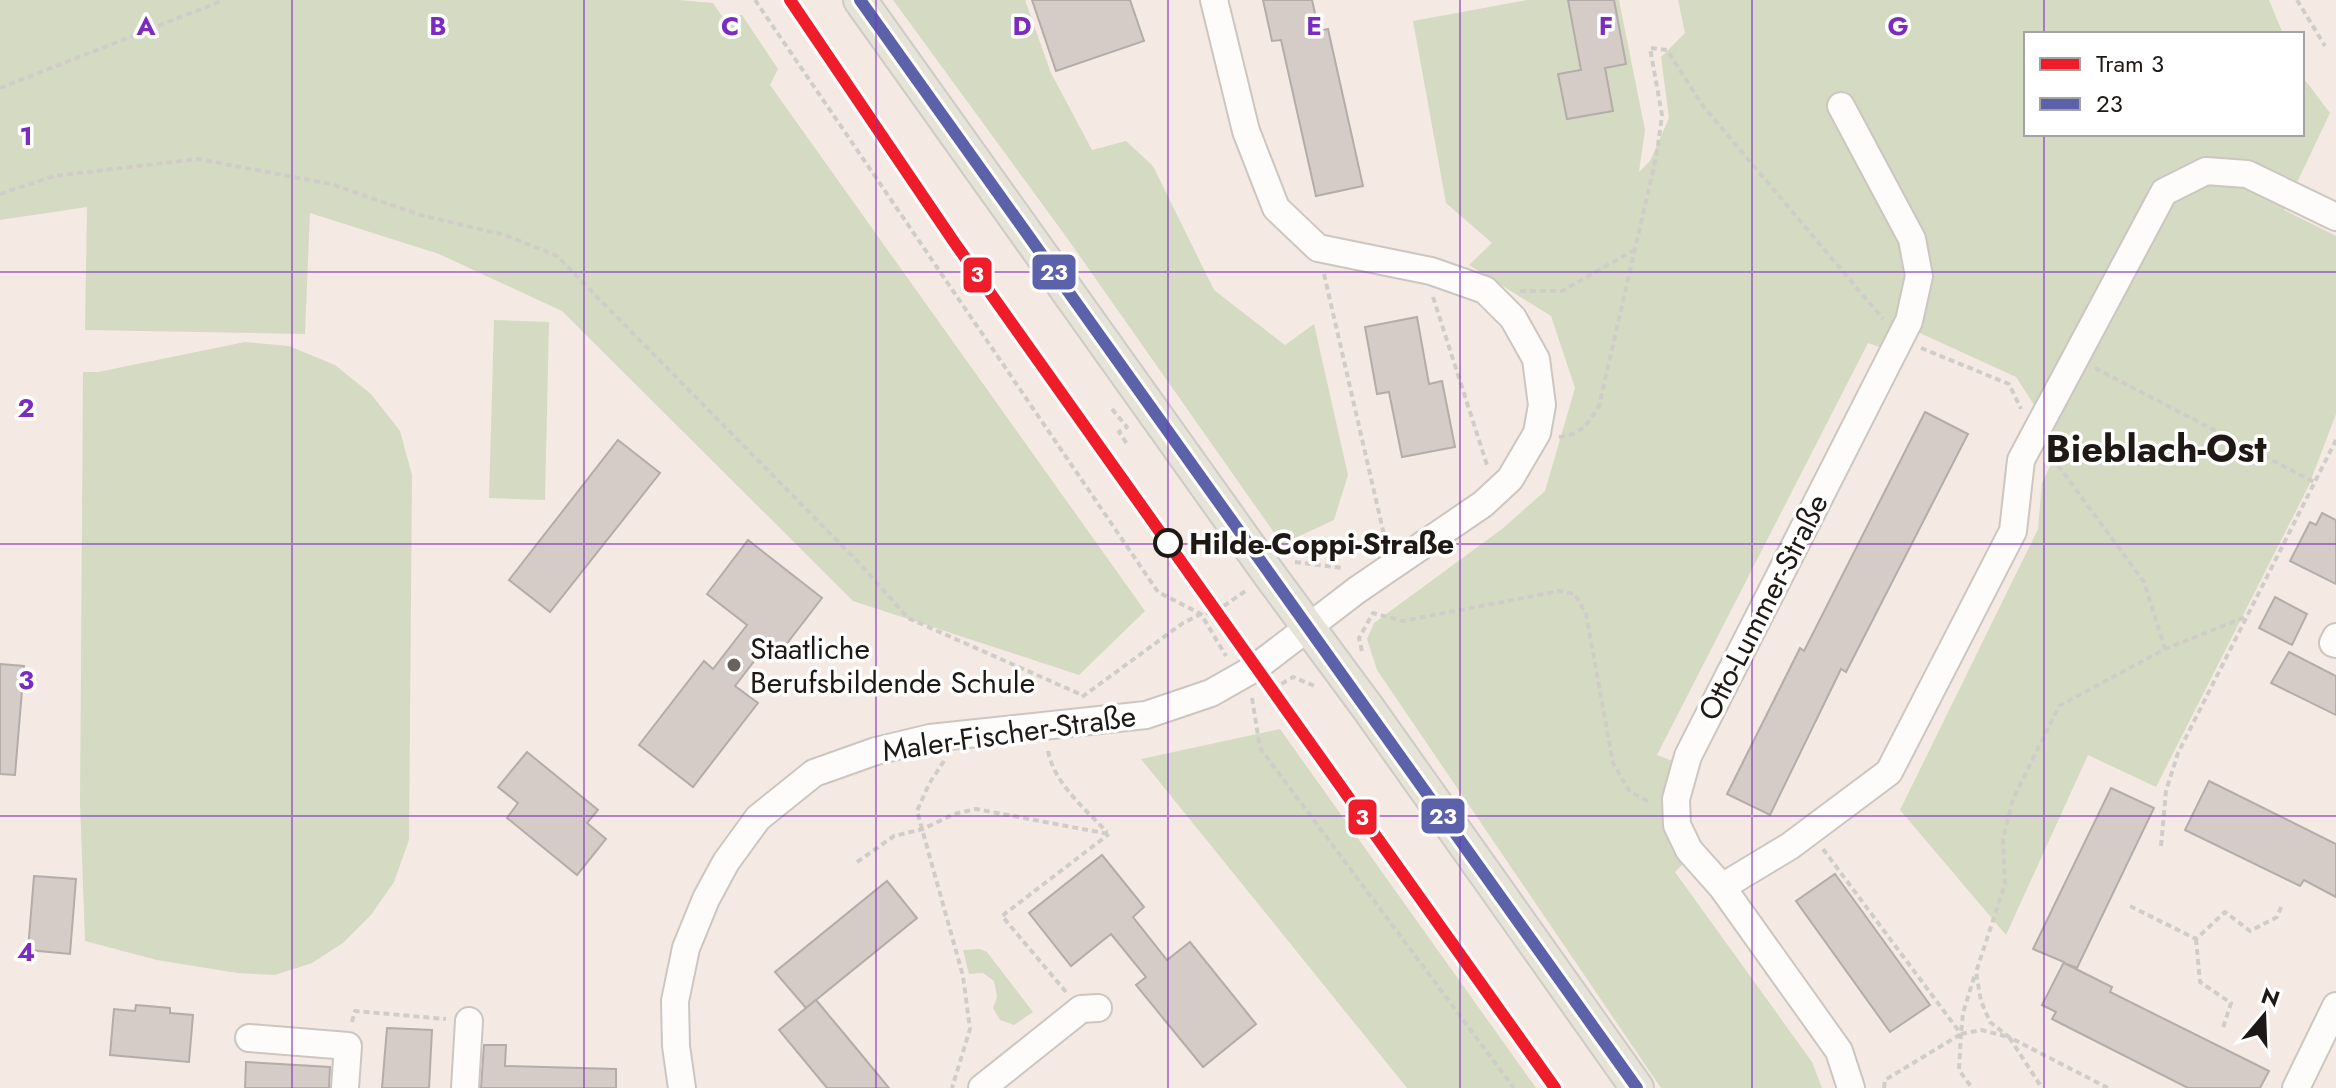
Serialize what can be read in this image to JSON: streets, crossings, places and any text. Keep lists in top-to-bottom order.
{
  "streets": {
    "street": ["Otto-Lummer-Straße", "Maler-Fischer-Straße"]
  },
  "districts": ["Bieblach-Ost"],
  "places": ["Hilde-Coppi-Straße", "Staatliche Berufsbildende Schule"],
  "lines": ["tram line 3", "transit line 23"],
  "legend": ["Tram 3", "23"],
  "north": "top",
  "grid": {
    "columns": [
      "A",
      "B",
      "C",
      "D",
      "E",
      "F",
      "G"
    ],
    "rows": [
      "1",
      "2",
      "3",
      "4"
    ]
  }
}
